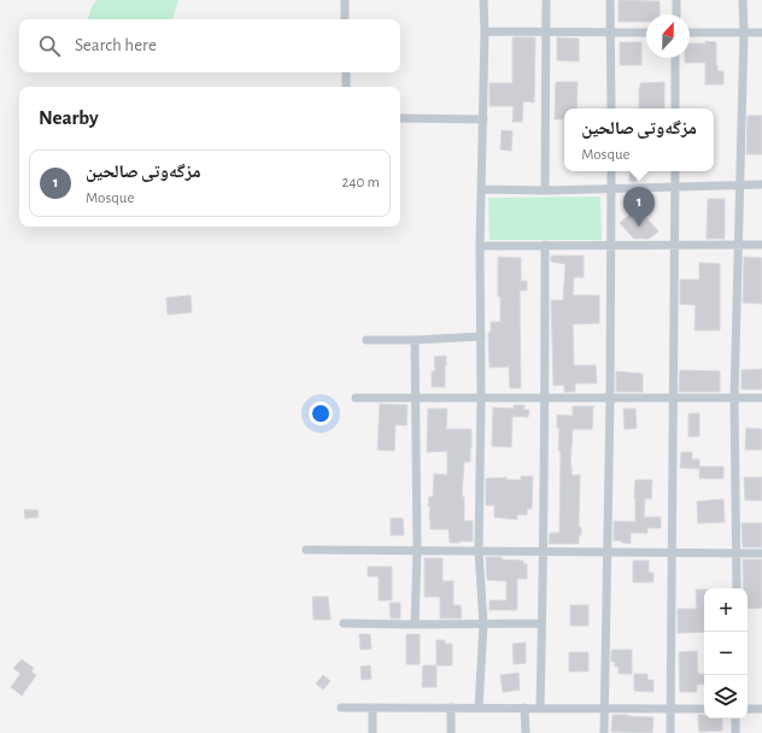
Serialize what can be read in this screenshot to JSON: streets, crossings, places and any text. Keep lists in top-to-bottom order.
{
  "north": "top",
  "page": {
    "search": "Search here",
    "heading": "Nearby",
    "popup": ["مزگەوتی صالحین", "Mosque"],
    "list": [
      {
        "mark": "1",
        "name": "مزگەوتی صالحین",
        "note": "Mosque",
        "value": "240 m"
      }
    ],
    "pins": "1",
    "map_buttons": ["+", "−"]
  }
}
